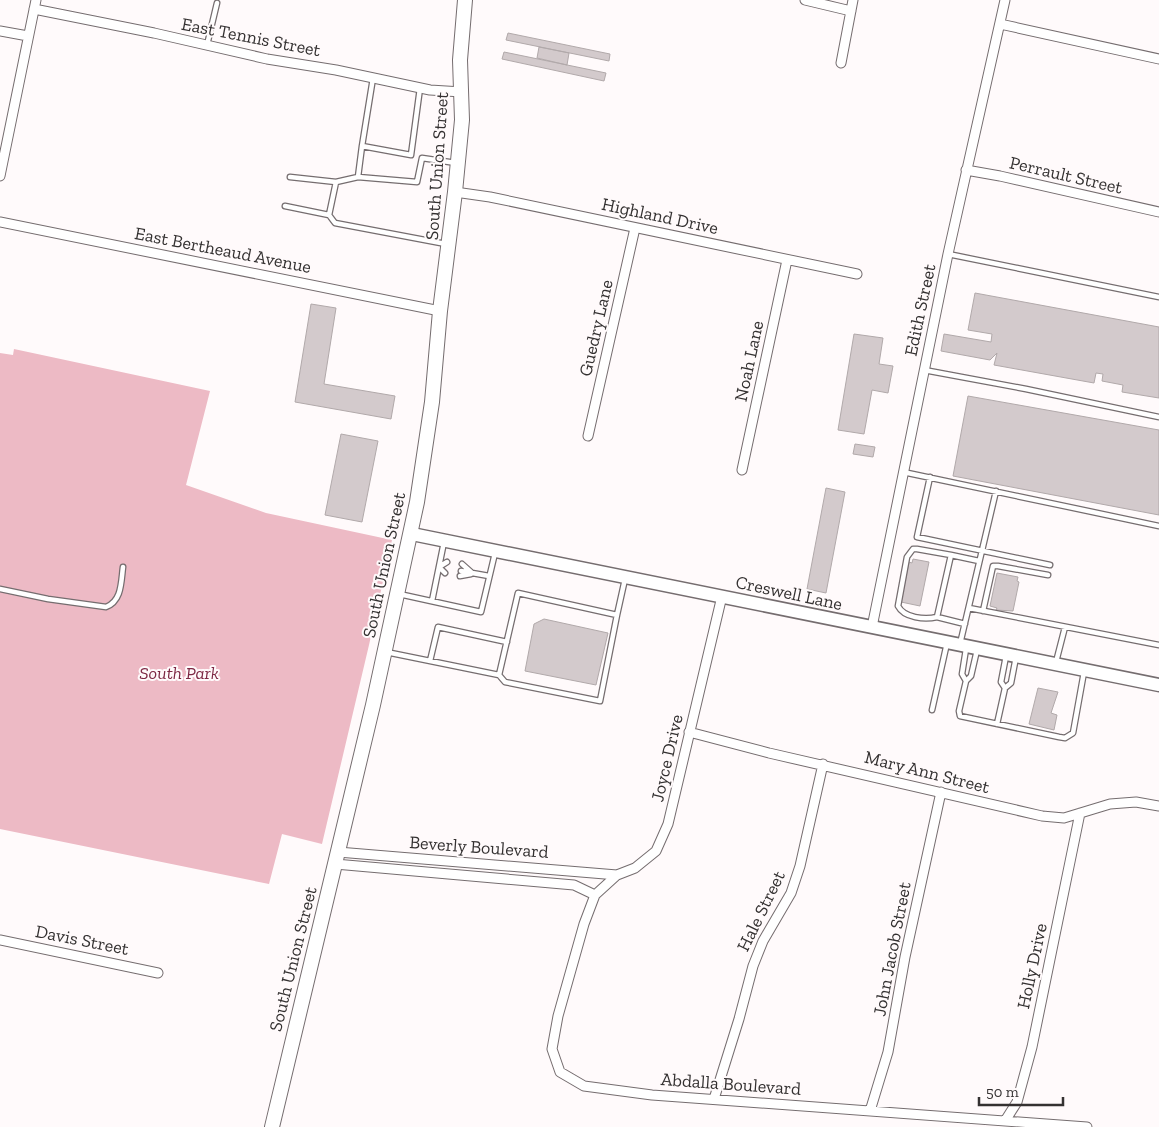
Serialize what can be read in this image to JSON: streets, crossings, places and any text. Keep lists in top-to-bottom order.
{
  "streets": {
    "main road": ["South Union Street", "Creswell Lane"],
    "street": [
      "East Tennis Street",
      "Perrault Street",
      "Highland Drive",
      "East Bertheaud Avenue",
      "Edith Street",
      "Guedry Lane",
      "Noah Lane",
      "Joyce Drive",
      "Mary Ann Street",
      "Beverly Boulevard",
      "Hale Street",
      "Davis Street",
      "John Jacob Street",
      "Holly Drive",
      "Abdalla Boulevard"
    ]
  },
  "crossings": [
    ["East Tennis Street", "South Union Street"],
    ["South Union Street", "Highland Drive"],
    ["South Union Street", "East Bertheaud Avenue"],
    ["South Union Street", "Creswell Lane"],
    ["South Union Street", "Beverly Boulevard"],
    ["Perrault Street", "Edith Street"],
    ["Highland Drive", "Guedry Lane"],
    ["Highland Drive", "Noah Lane"],
    ["Edith Street", "Creswell Lane"],
    ["Creswell Lane", "Joyce Drive"],
    ["Joyce Drive", "Mary Ann Street"],
    ["Joyce Drive", "Beverly Boulevard"],
    ["Joyce Drive", "Abdalla Boulevard"],
    ["Mary Ann Street", "Hale Street"],
    ["Mary Ann Street", "John Jacob Street"],
    ["Mary Ann Street", "Holly Drive"],
    ["Beverly Boulevard", "Abdalla Boulevard"],
    ["Hale Street", "Abdalla Boulevard"],
    ["John Jacob Street", "Abdalla Boulevard"],
    ["Holly Drive", "Abdalla Boulevard"]
  ],
  "parks": ["South Park"],
  "scale_bar": "50 m"
}
